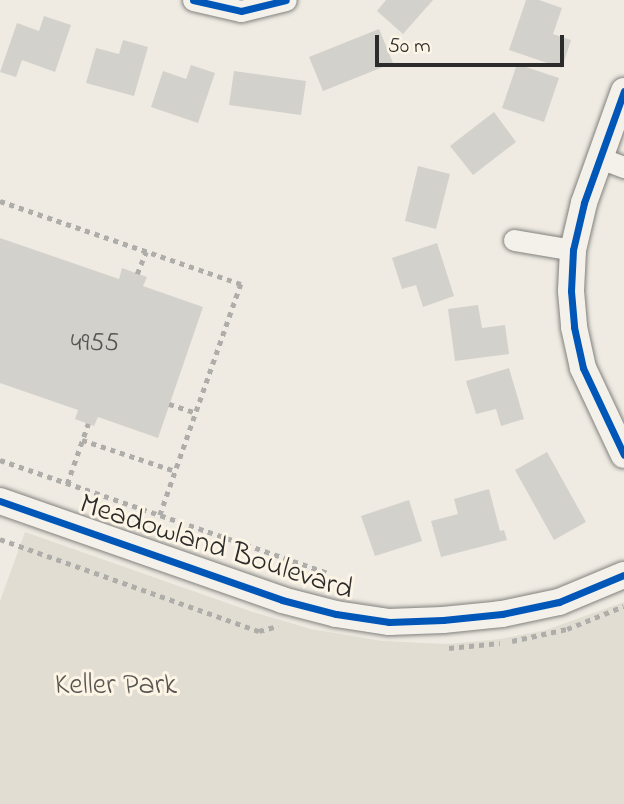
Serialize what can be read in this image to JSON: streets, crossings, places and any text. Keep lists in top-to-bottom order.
{
  "streets": {
    "street": ["Meadowland Boulevard"]
  },
  "parks": ["Keller Park"],
  "house_numbers": ["4955"],
  "scale_bar": "50 m"
}
